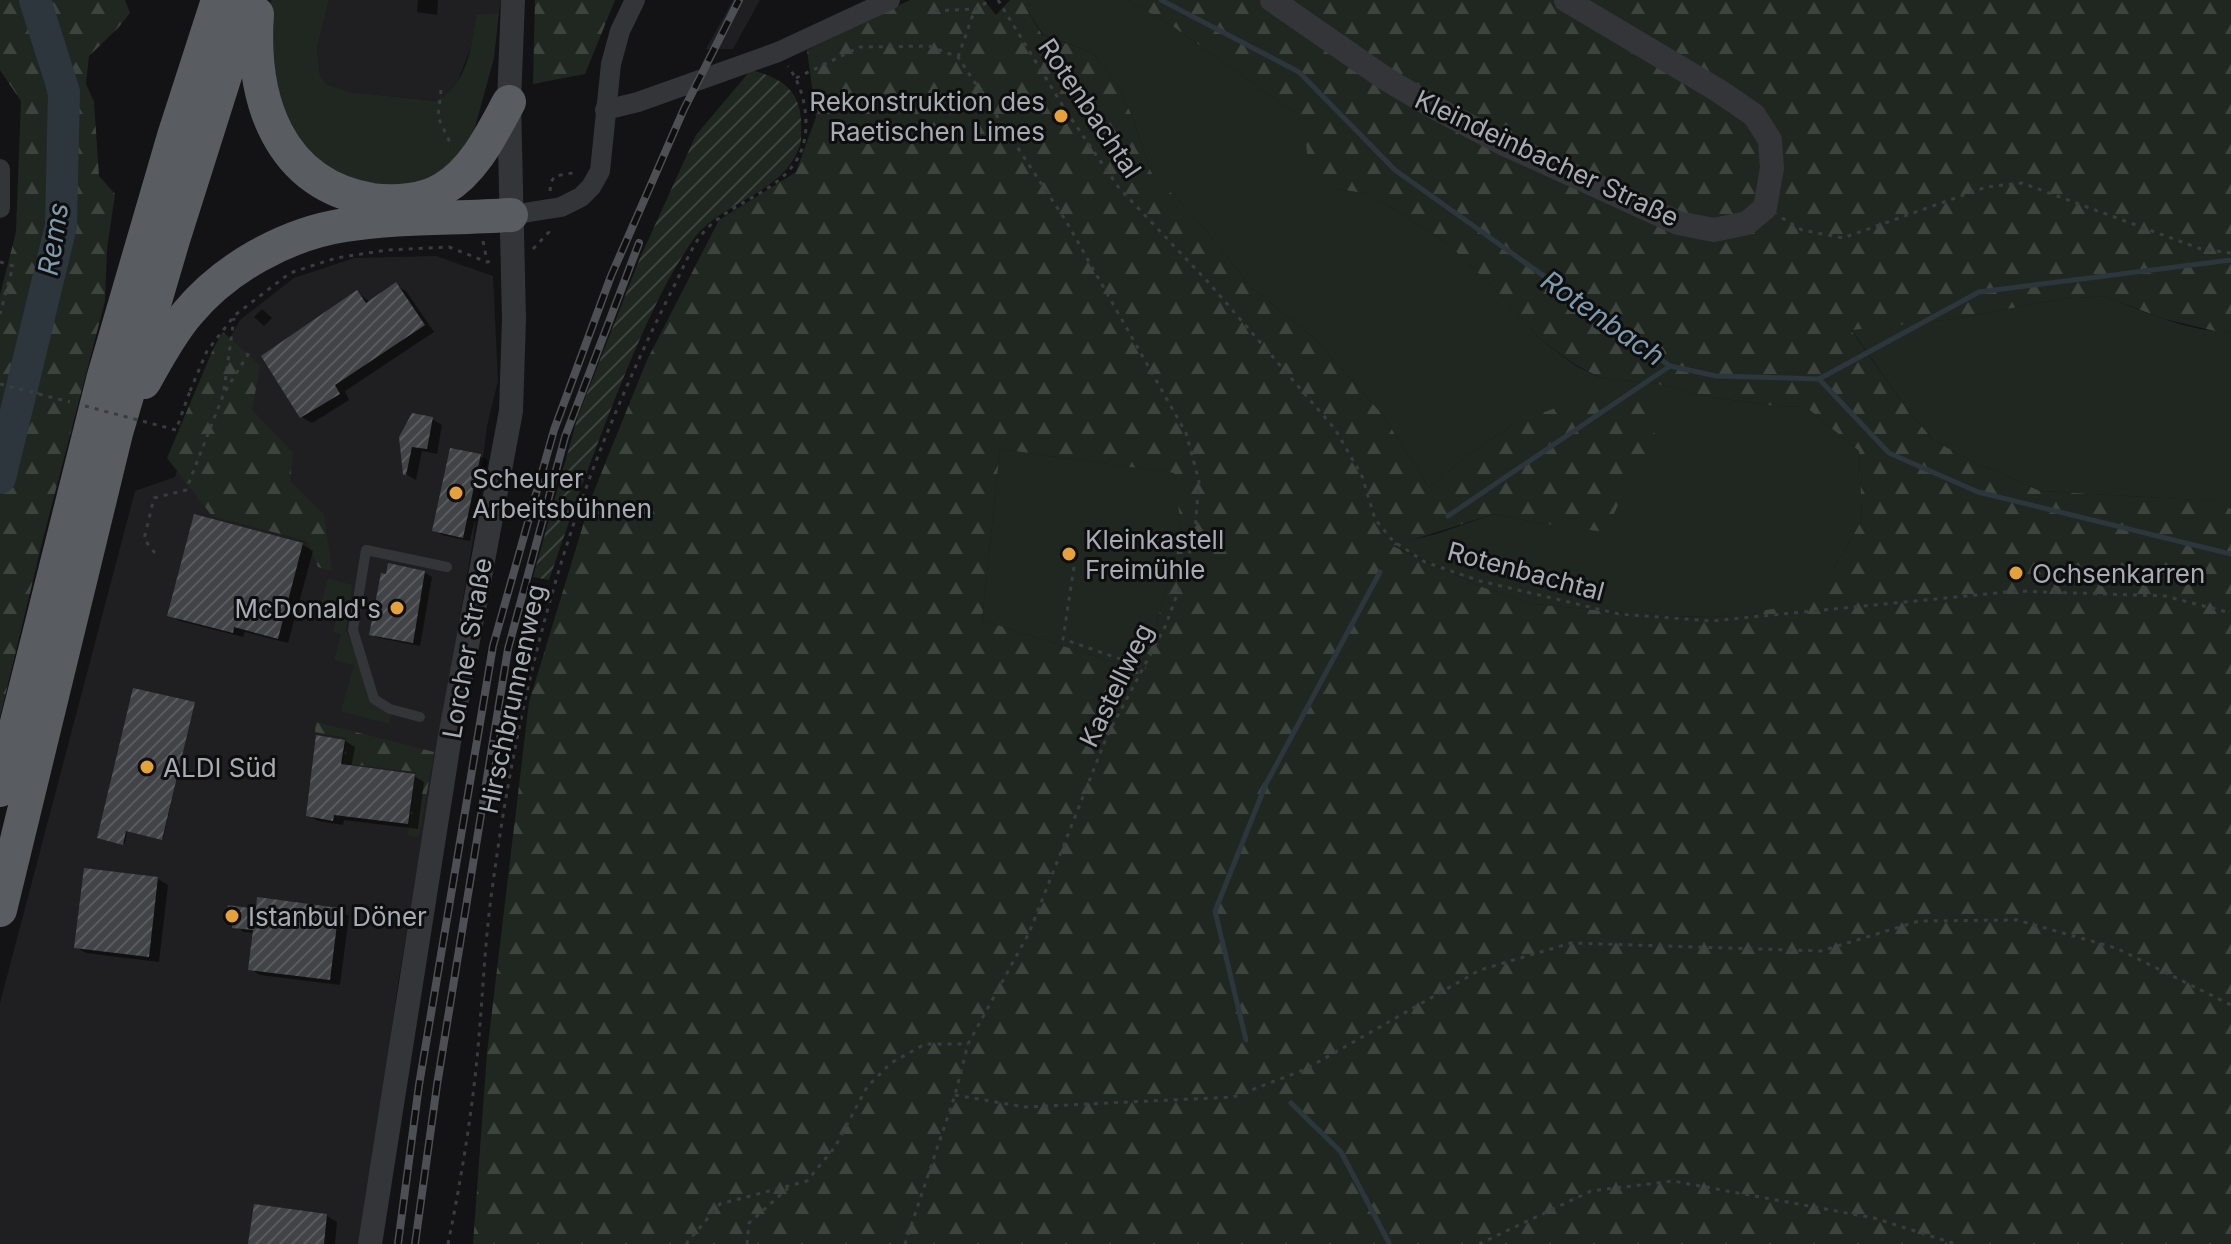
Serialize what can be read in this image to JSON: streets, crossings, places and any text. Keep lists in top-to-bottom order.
{
  "streets": {
    "street": ["Kleindeinbacher Straße", "Lorcher Straße"],
    "path": ["Rotenbachtal", "Kastellweg", "Hirschbrunnenweg"]
  },
  "water": ["Rems", "Rotenbach"],
  "places": [
    "Rekonstruktion des Raetischen Limes",
    "Scheurer Arbeitsbühnen",
    "Kleinkastell Freimühle",
    "Ochsenkarren",
    "McDonald's",
    "ALDI Süd",
    "Istanbul Döner"
  ]
}
